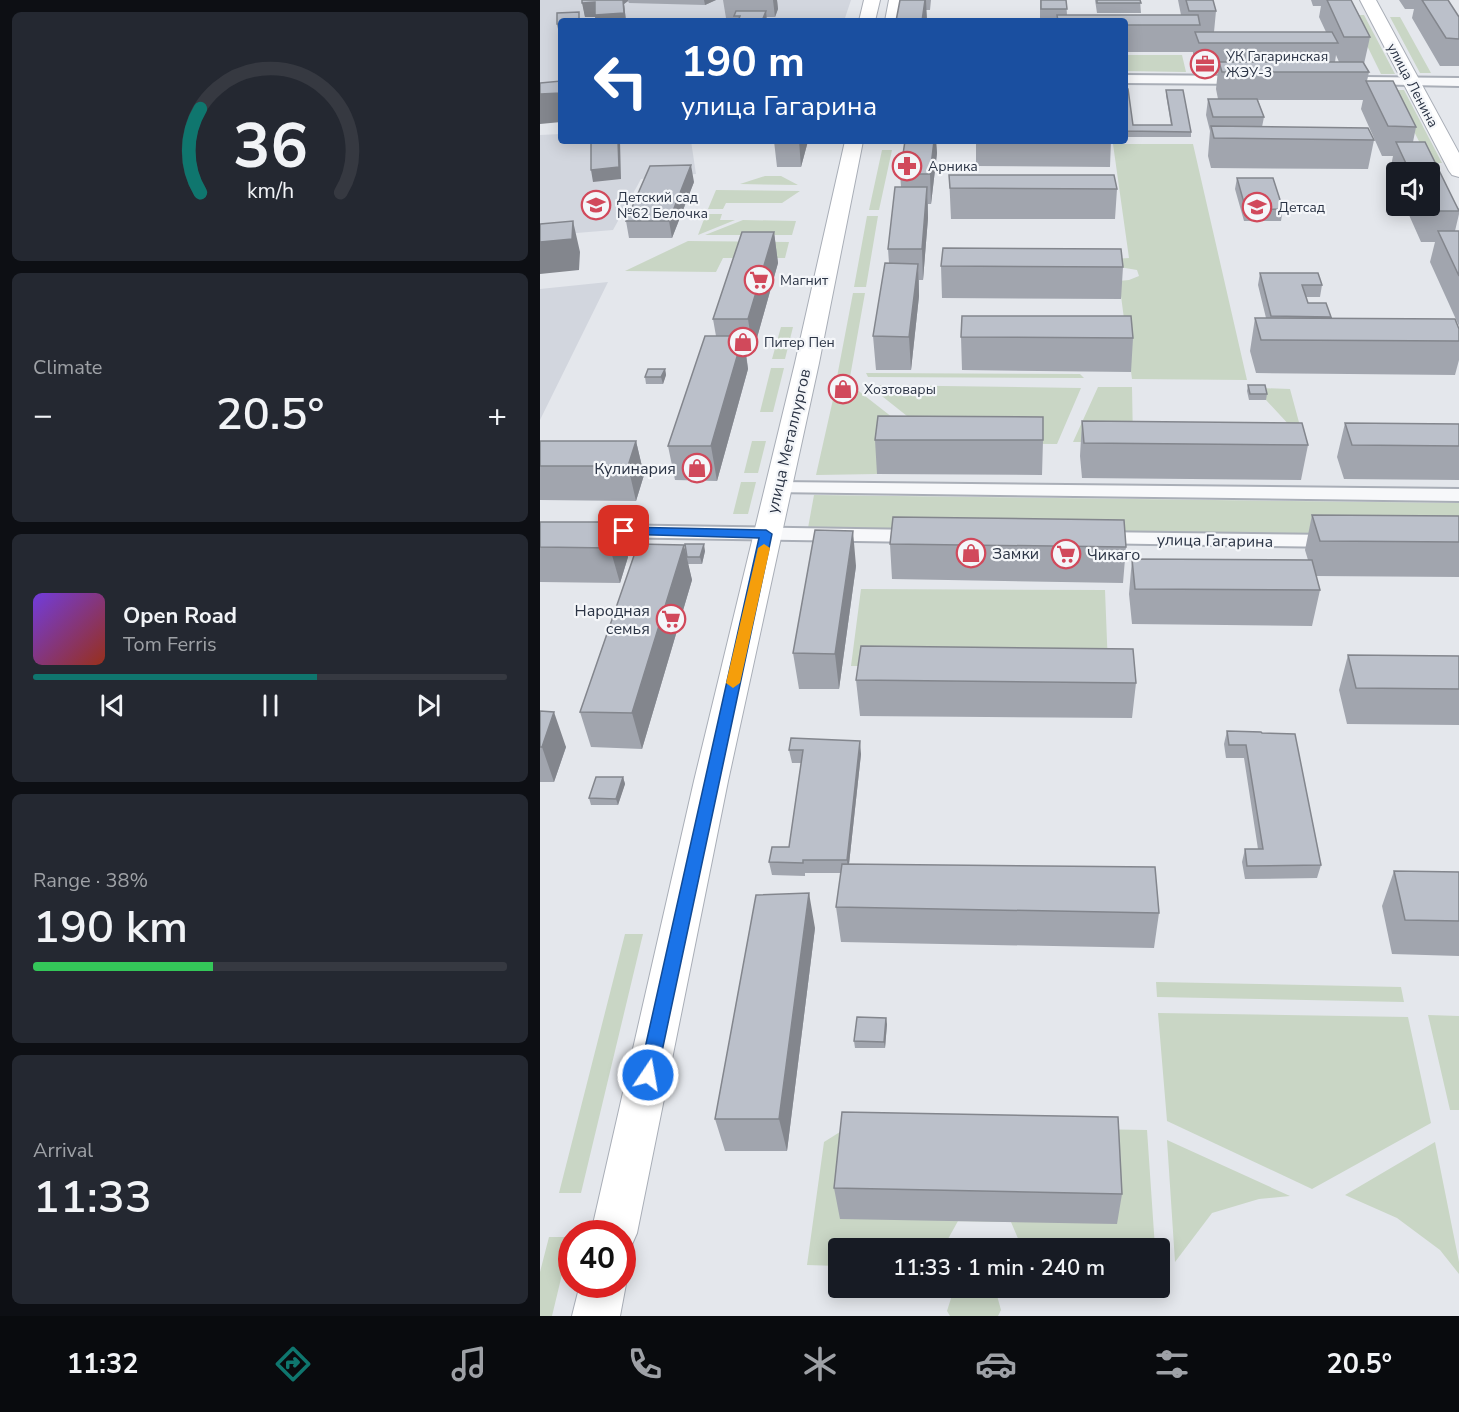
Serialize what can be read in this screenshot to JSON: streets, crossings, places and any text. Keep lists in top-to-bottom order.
{
  "streets": {
    "street": ["улица Ленина", "улица Металлургов", "улица Гагарина"]
  },
  "places": {
    "office": ["УК Гагаринская ЖЭУ-3"],
    "pharmacy": ["Арника"],
    "school or university": ["Детский сад №62 Белочка", "Детсад"],
    "supermarket": ["Магнит", "Чикаго", "Народная семья"],
    "shop": [
      "Питер Пен",
      "Хозтовары",
      "Кулинария",
      "Замки"
    ]
  },
  "page": {
    "turn": ["190 m", "улица Гагарина"],
    "tile": [
      "Climate",
      ["Range · 38%", "190 km"],
      ["Arrival", "11:33"]
    ],
    "heat": ["−", "20.5°", "+"],
    "song": ["Open Road", "Tom Ferris"],
    "limit": "40",
    "trip": "11:33 · 1 min · 240 m",
    "tabs": ["11:32", "20.5°"],
    "gauge": ["36", "km/h"]
  }
}
